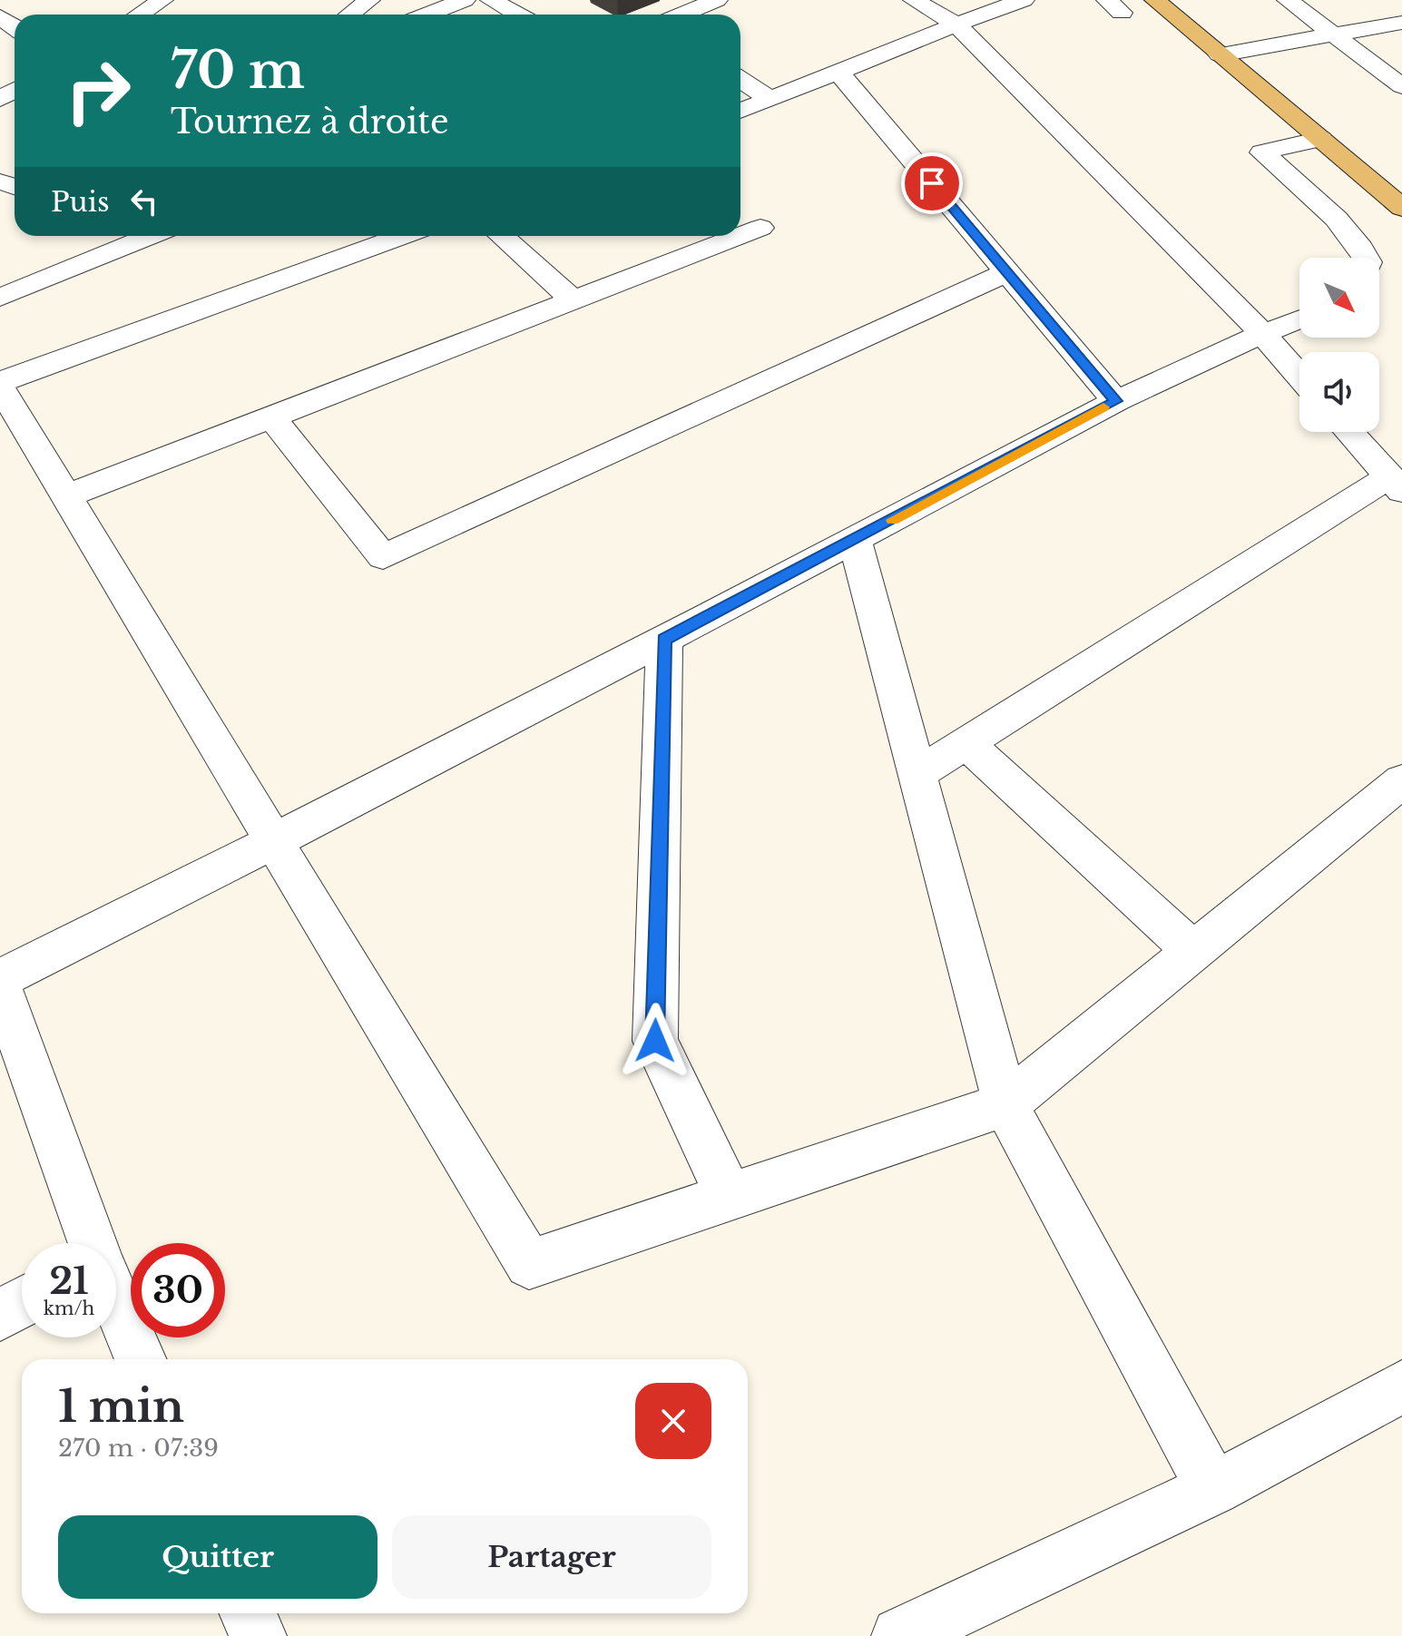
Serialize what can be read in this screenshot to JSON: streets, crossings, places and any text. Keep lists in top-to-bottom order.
{
  "north": "bottom right",
  "page": {
    "turn": ["70 m", "Tournez à droite"],
    "then": "Puis",
    "speed": "21 km/h",
    "limit": "30",
    "heading": ["1 min", "270 m · 07:39"],
    "buttons": ["Quitter", "Partager"]
  }
}
